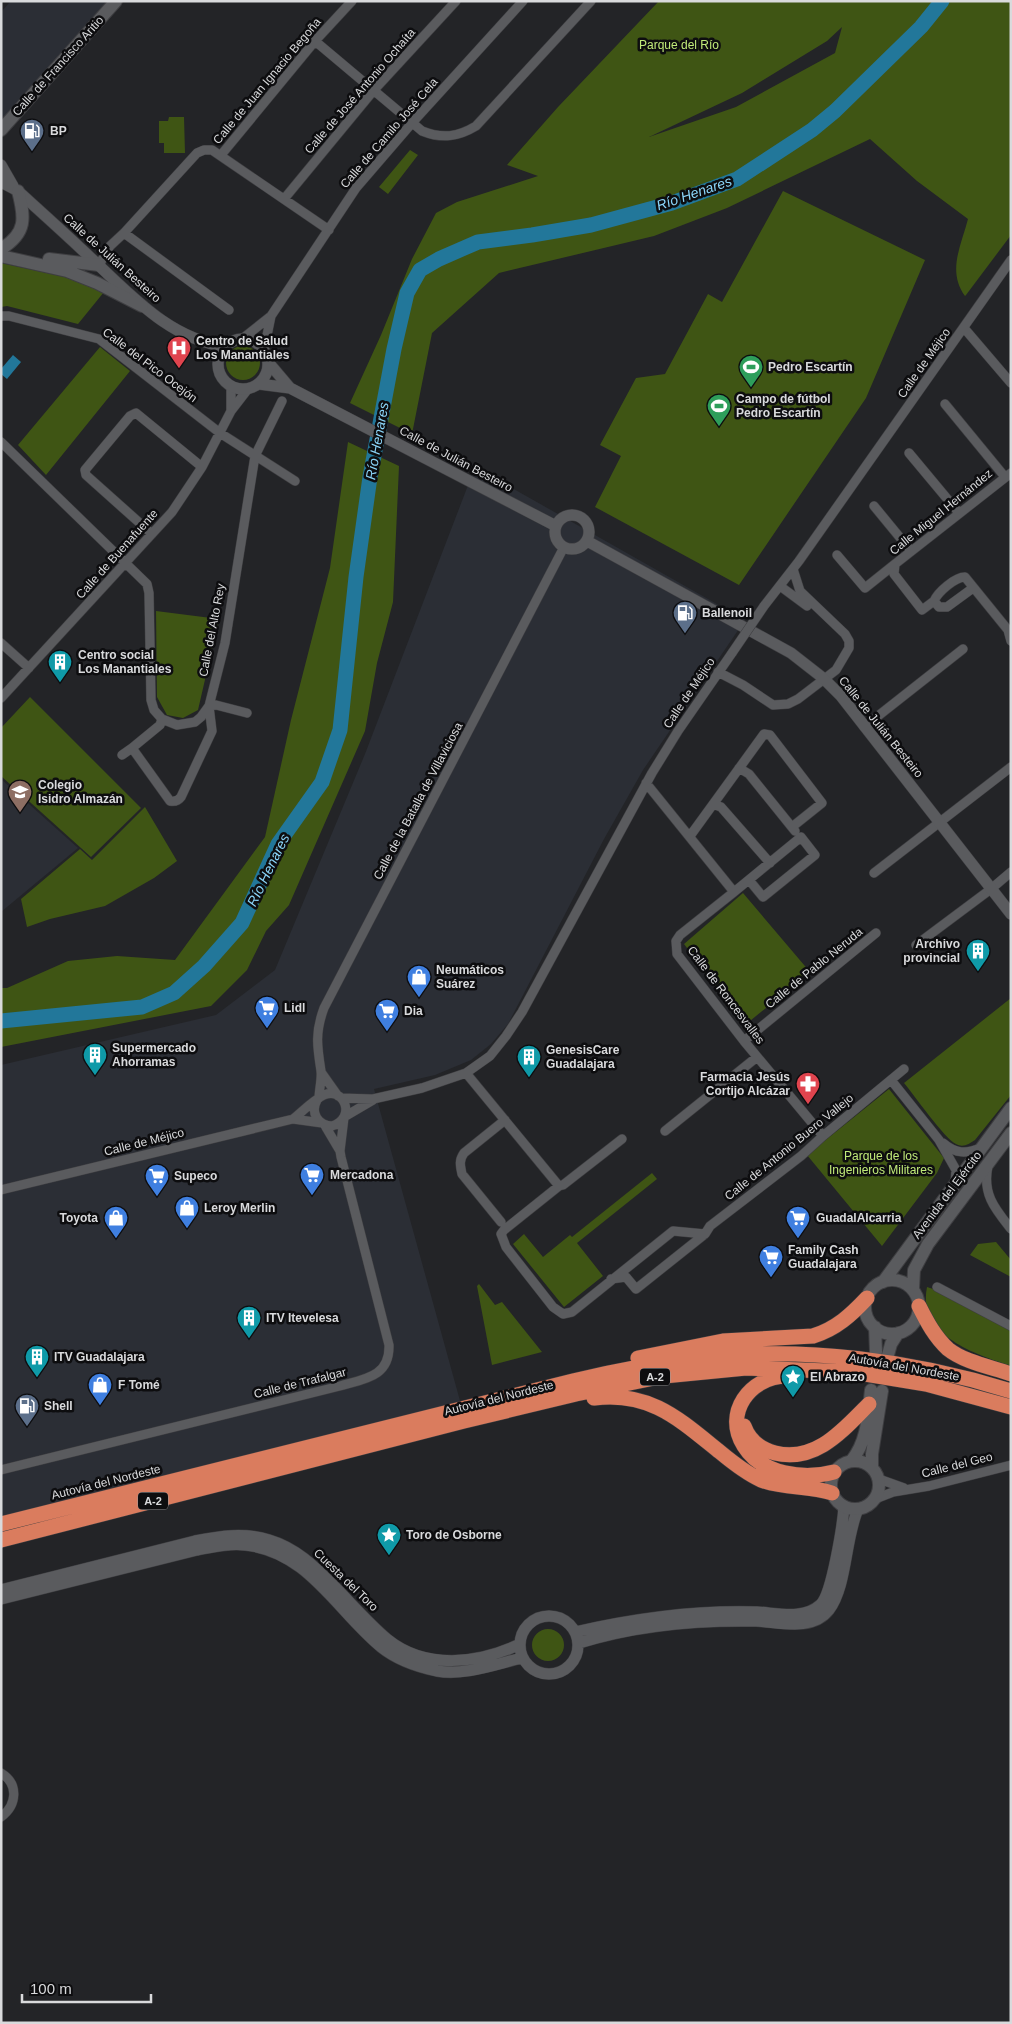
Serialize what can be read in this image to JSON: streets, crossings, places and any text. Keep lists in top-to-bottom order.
{
  "streets": {
    "highway": ["Autovía del Nordeste", "A-2"],
    "main road": ["Calle de Francisco Aritio", "Avenida del Ejército"],
    "street": [
      "Calle de Juan Ignacio Begoña",
      "Calle de José Antonio Ochaíta",
      "Calle de Camilo José Cela",
      "Calle de Julián Besteiro",
      "Calle de Méjico",
      "Calle del Pico Ocejón",
      "Calle Miguel Hernández",
      "Calle de Buenafuente",
      "Calle del Alto Rey",
      "Calle de la Batalla de Villaviciosa",
      "Calle de Pablo Neruda",
      "Calle de Roncesvalles",
      "Calle de Antonio Buero Vallejo",
      "Calle de Trafalgar",
      "Calle del Geo",
      "Cuesta del Toro"
    ]
  },
  "crossings": [
    ["Calle de Camilo José Cela", "Calle de Julián Besteiro"],
    ["Calle de Camilo José Cela", "Calle de Buenafuente"],
    ["Calle de Julián Besteiro", "Calle de Buenafuente"],
    ["Calle de Julián Besteiro", "Calle de la Batalla de Villaviciosa"],
    ["Calle de Méjico", "Calle de la Batalla de Villaviciosa"],
    ["Calle de Méjico", "Calle de Trafalgar"],
    ["Calle del Pico Ocejón", "Calle de Buenafuente"],
    ["Calle del Pico Ocejón", "Calle del Alto Rey"],
    ["Calle de la Batalla de Villaviciosa", "Calle de Trafalgar"],
    ["Calle de Pablo Neruda", "Calle de Roncesvalles"],
    ["Calle de Roncesvalles", "Calle de Antonio Buero Vallejo"]
  ],
  "water": ["Río Henares"],
  "parks": ["Parque del Río", "Parque de los Ingenieros Militares"],
  "places": {
    "fuel station": ["BP", "Ballenoil", "Shell"],
    "hospital": ["Centro de Salud Los Manantiales"],
    "sports": ["Pedro Escartín", "Campo de fútbol Pedro Escartín"],
    "building": [
      "Centro social Los Manantiales",
      "Archivo provincial",
      "Supermercado Ahorramas",
      "GenesisCare Guadalajara",
      "ITV Itevelesa",
      "ITV Guadalajara"
    ],
    "school or university": ["Colegio Isidro Almazán"],
    "shop": [
      "Neumáticos Suárez",
      "Leroy Merlin",
      "Toyota",
      "F Tomé"
    ],
    "supermarket": [
      "Lidl",
      "Dia",
      "Mercadona",
      "Supeco",
      "GuadalAlcarria",
      "Family Cash Guadalajara"
    ],
    "pharmacy": ["Farmacia Jesús Cortijo Alcázar"],
    "place": ["El Abrazo", "Toro de Osborne"]
  },
  "scale_bar": "100 m"
}
